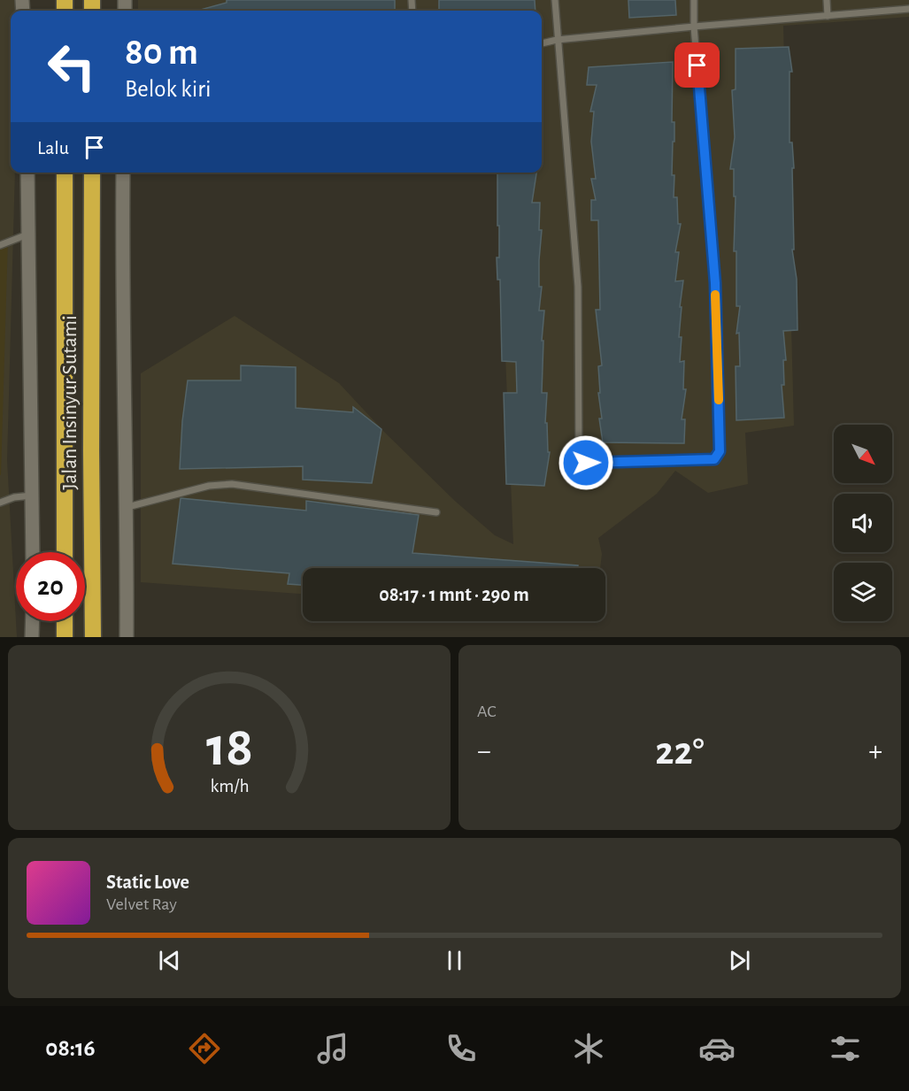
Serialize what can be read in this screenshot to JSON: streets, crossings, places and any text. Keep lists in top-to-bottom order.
{
  "streets": {
    "highway": ["Jalan Insinyur Sutami"]
  },
  "north": "bottom right",
  "page": {
    "turn": ["80 m", "Belok kiri"],
    "then": "Lalu",
    "limit": "20",
    "trip": "08:17 · 1 mnt · 290 m",
    "tile": "AC",
    "heat": ["−", "22°", "+"],
    "song": ["Static Love", "Velvet Ray"],
    "tabs": "08:16",
    "gauge": ["18", "km/h"]
  }
}
